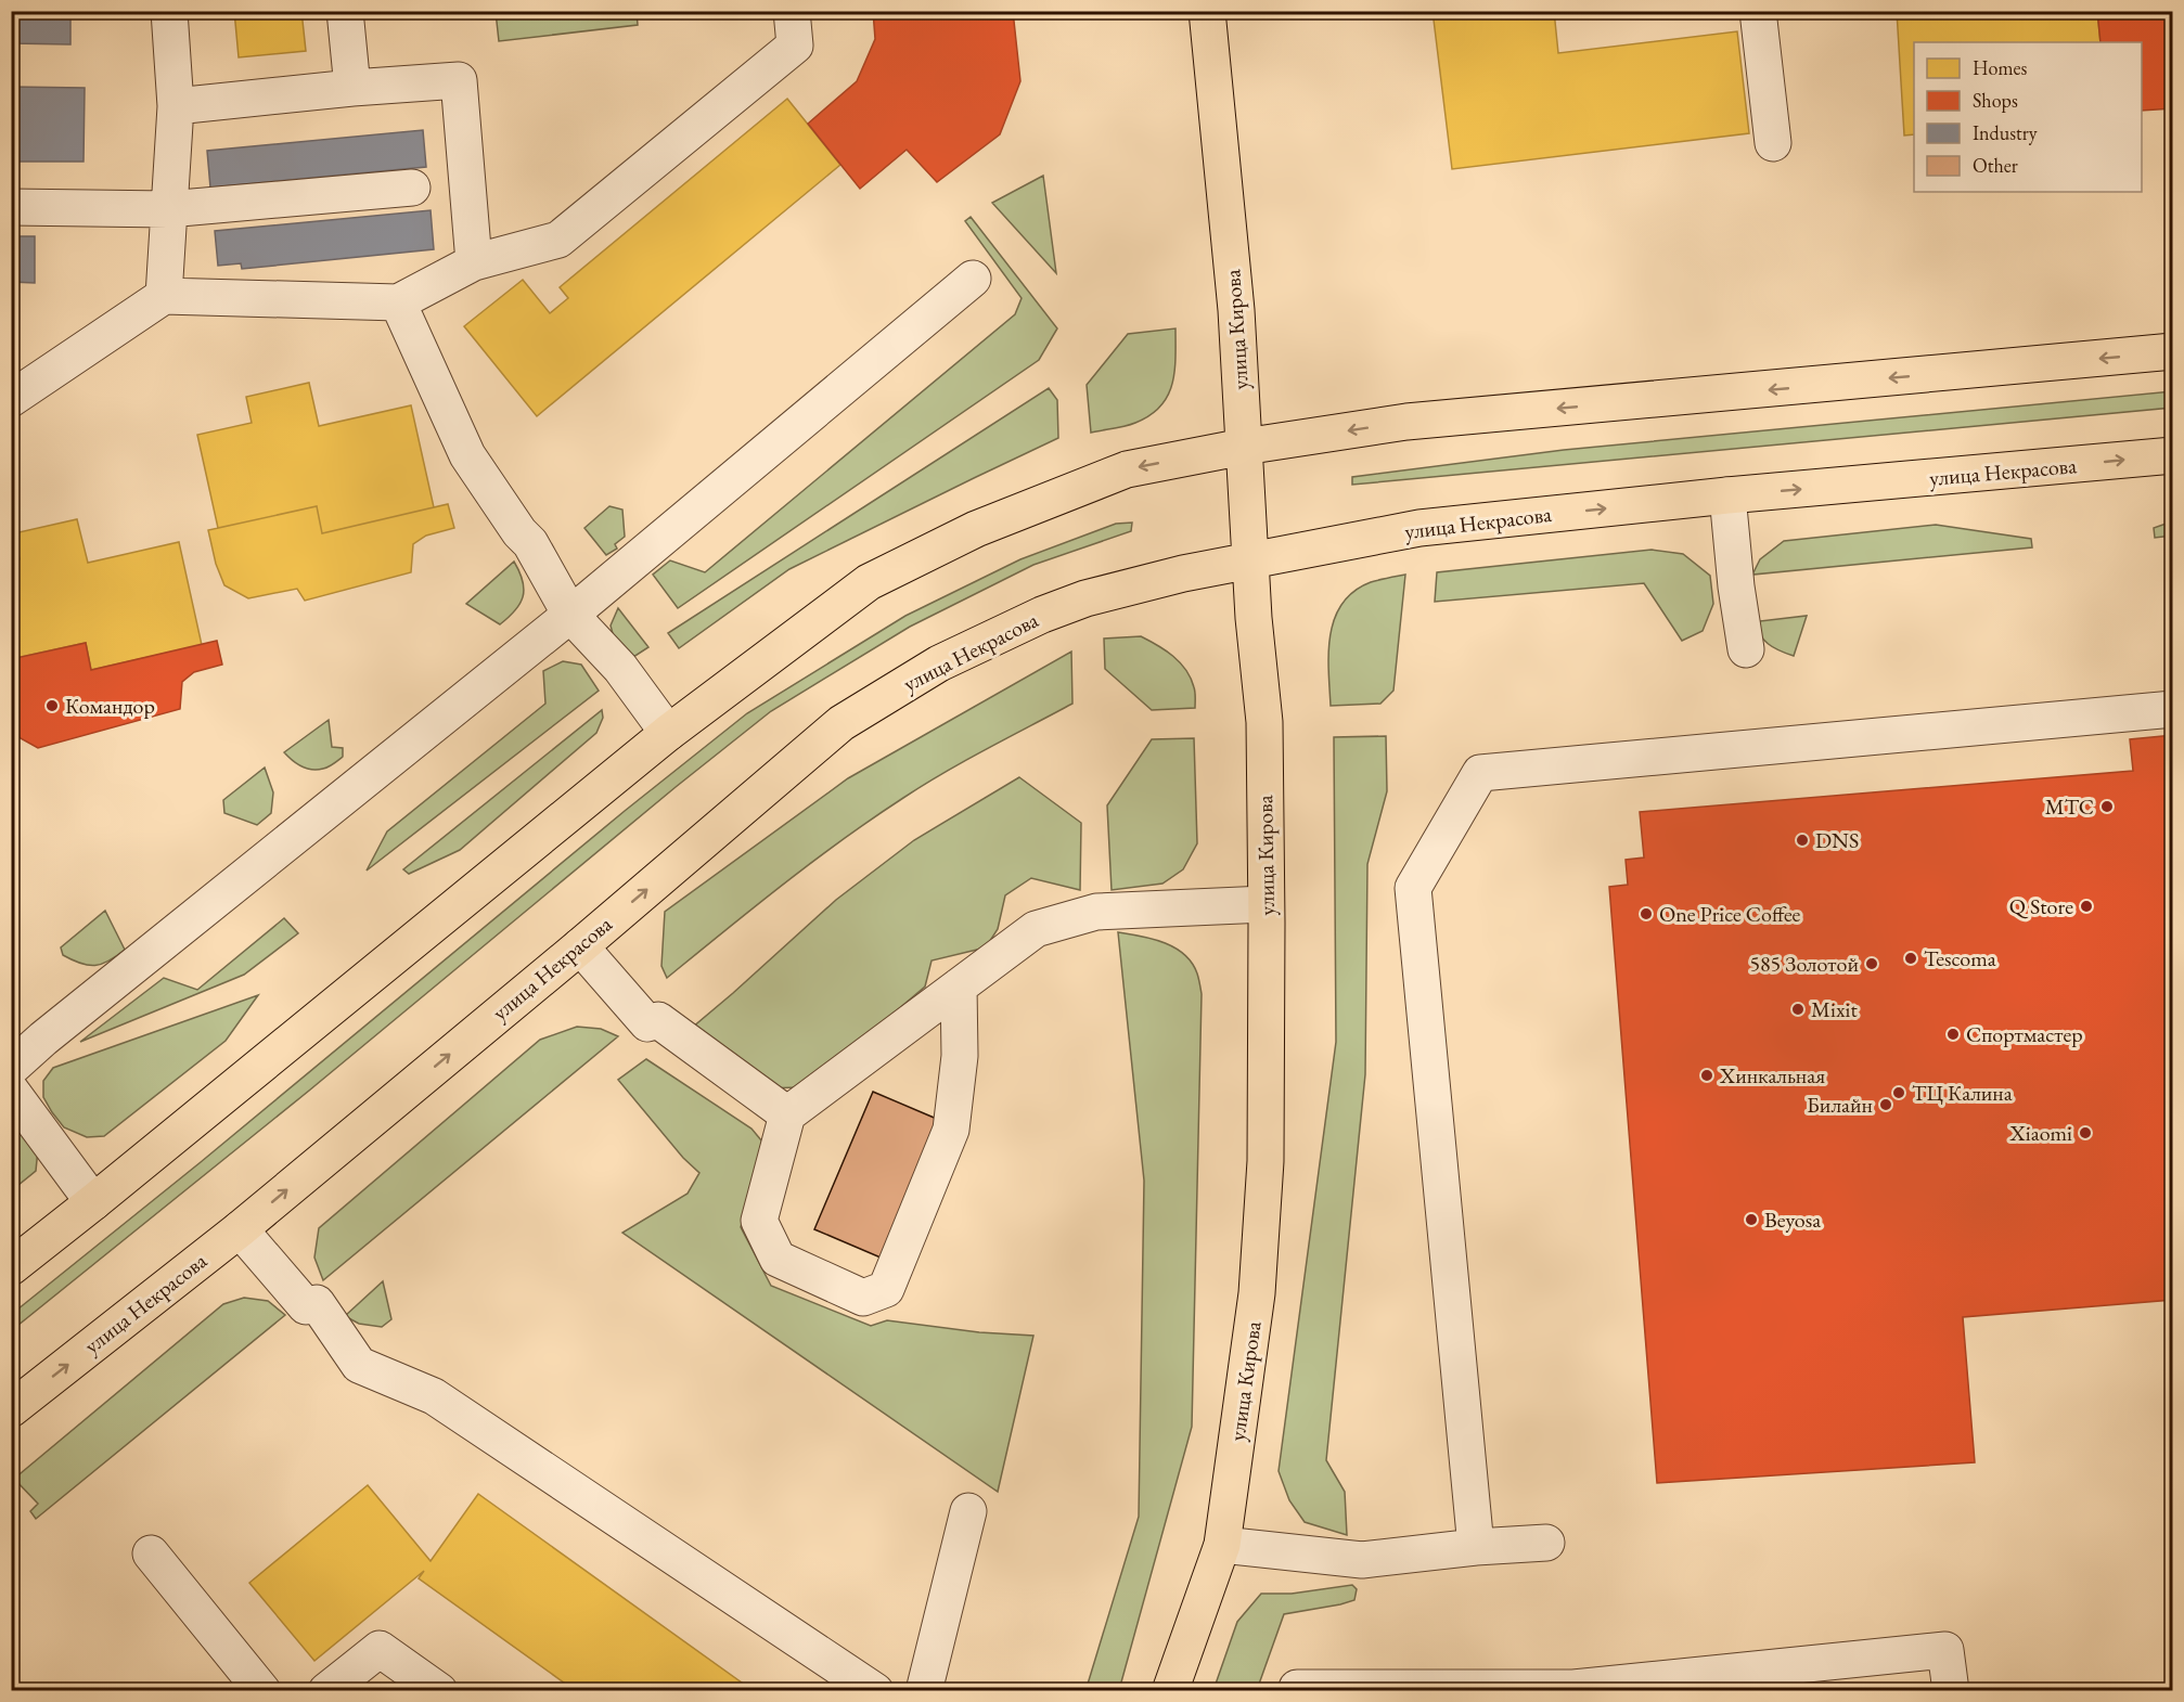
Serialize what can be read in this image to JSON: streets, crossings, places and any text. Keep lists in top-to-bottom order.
{
  "streets": {
    "main road": ["улица Кирова", "улица Некрасова"]
  },
  "crossings": [
    ["улица Кирова", "улица Некрасова"]
  ],
  "places": [
    "Командор",
    "МТС",
    "DNS",
    "Q Store",
    "One Price Coffee",
    "Tescoma",
    "585 Золотой",
    "Mixit",
    "Спортмастер",
    "Хинкальная",
    "ТЦ Калина",
    "Билайн",
    "Xiaomi",
    "Beyosa"
  ],
  "legend": [
    "Homes",
    "Shops",
    "Industry",
    "Other"
  ]
}
